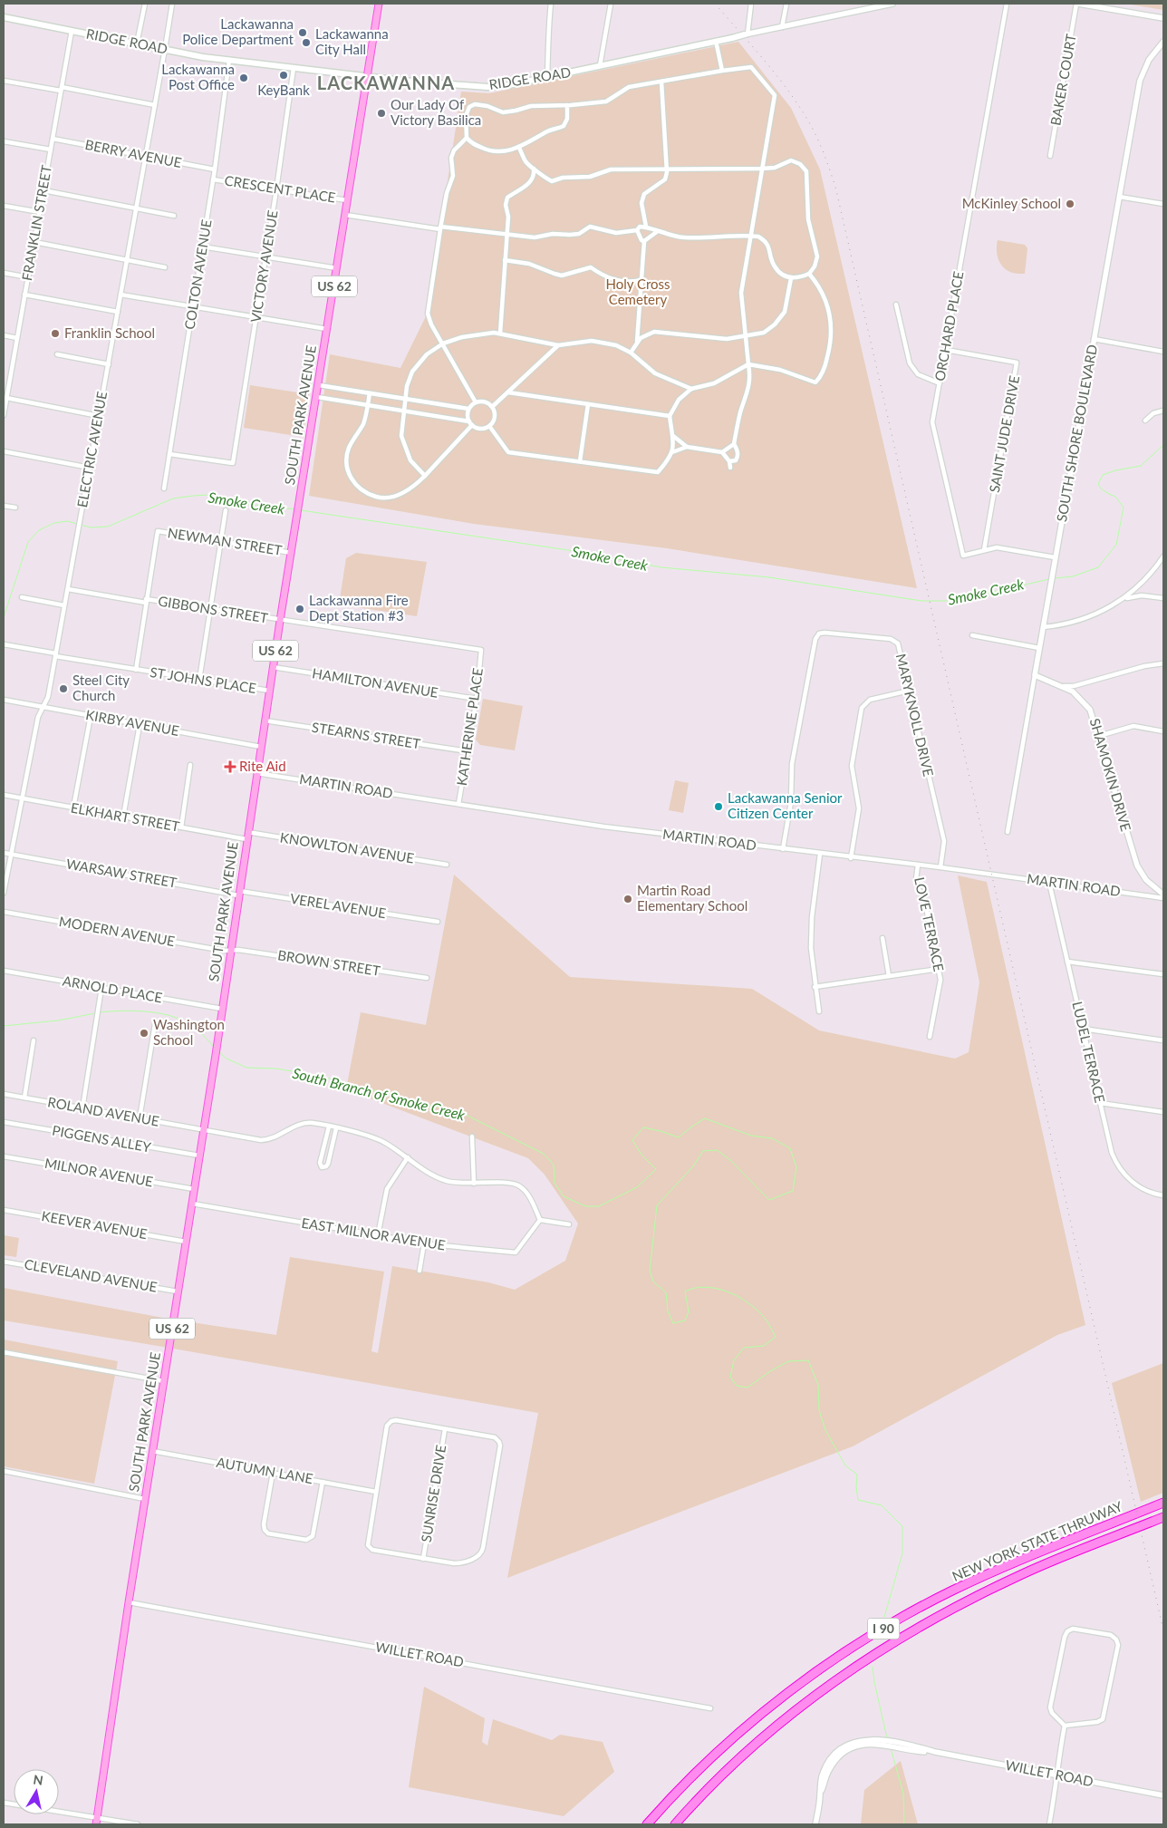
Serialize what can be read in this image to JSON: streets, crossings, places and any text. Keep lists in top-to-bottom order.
{
  "streets": {
    "highway": ["NEW YORK STATE THRUWAY", "I 90"],
    "main road": ["RIDGE ROAD", "US 62", "SOUTH PARK AVENUE"],
    "street": [
      "BAKER COURT",
      "BERRY AVENUE",
      "CRESCENT PLACE",
      "FRANKLIN STREET",
      "VICTORY AVENUE",
      "COLTON AVENUE",
      "ORCHARD PLACE",
      "SOUTH SHORE BOULEVARD",
      "SAINT JUDE DRIVE",
      "ELECTRIC AVENUE",
      "NEWMAN STREET",
      "GIBBONS STREET",
      "ST JOHNS PLACE",
      "HAMILTON AVENUE",
      "MARYKNOLL DRIVE",
      "KIRBY AVENUE",
      "KATHERINE PLACE",
      "STEARNS STREET",
      "SHAMOKIN DRIVE",
      "MARTIN ROAD",
      "ELKHART STREET",
      "KNOWLTON AVENUE",
      "WARSAW STREET",
      "VEREL AVENUE",
      "LOVE TERRACE",
      "MODERN AVENUE",
      "BROWN STREET",
      "ARNOLD PLACE",
      "LUDEL TERRACE",
      "ROLAND AVENUE",
      "PIGGENS ALLEY",
      "MILNOR AVENUE",
      "KEEVER AVENUE",
      "EAST MILNOR AVENUE",
      "CLEVELAND AVENUE",
      "AUTUMN LANE",
      "SUNRISE DRIVE",
      "WILLET ROAD"
    ]
  },
  "crossings": [
    ["RIDGE ROAD", "FRANKLIN STREET"],
    ["RIDGE ROAD", "VICTORY AVENUE"],
    ["RIDGE ROAD", "COLTON AVENUE"],
    ["RIDGE ROAD", "SOUTH PARK AVENUE"],
    ["RIDGE ROAD", "ELECTRIC AVENUE"],
    ["BERRY AVENUE", "FRANKLIN STREET"],
    ["BERRY AVENUE", "COLTON AVENUE"],
    ["BERRY AVENUE", "ELECTRIC AVENUE"],
    ["CRESCENT PLACE", "VICTORY AVENUE"],
    ["CRESCENT PLACE", "COLTON AVENUE"],
    ["CRESCENT PLACE", "SOUTH PARK AVENUE"],
    ["VICTORY AVENUE", "COLTON AVENUE"],
    ["ORCHARD PLACE", "SOUTH SHORE BOULEVARD"],
    ["ORCHARD PLACE", "SAINT JUDE DRIVE"],
    ["SOUTH PARK AVENUE", "NEWMAN STREET"],
    ["SOUTH PARK AVENUE", "GIBBONS STREET"],
    ["SOUTH PARK AVENUE", "ST JOHNS PLACE"],
    ["SOUTH PARK AVENUE", "HAMILTON AVENUE"],
    ["SOUTH PARK AVENUE", "KIRBY AVENUE"],
    ["SOUTH PARK AVENUE", "STEARNS STREET"],
    ["SOUTH PARK AVENUE", "MARTIN ROAD"],
    ["SOUTH PARK AVENUE", "ELKHART STREET"],
    ["SOUTH PARK AVENUE", "KNOWLTON AVENUE"],
    ["SOUTH PARK AVENUE", "WARSAW STREET"],
    ["SOUTH PARK AVENUE", "VEREL AVENUE"],
    ["SOUTH PARK AVENUE", "MODERN AVENUE"],
    ["SOUTH PARK AVENUE", "BROWN STREET"],
    ["SOUTH PARK AVENUE", "ARNOLD PLACE"],
    ["SOUTH PARK AVENUE", "ROLAND AVENUE"],
    ["SOUTH PARK AVENUE", "PIGGENS ALLEY"],
    ["SOUTH PARK AVENUE", "MILNOR AVENUE"],
    ["SOUTH PARK AVENUE", "KEEVER AVENUE"],
    ["SOUTH PARK AVENUE", "EAST MILNOR AVENUE"],
    ["SOUTH PARK AVENUE", "CLEVELAND AVENUE"],
    ["SOUTH PARK AVENUE", "AUTUMN LANE"],
    ["SOUTH PARK AVENUE", "WILLET ROAD"],
    ["SOUTH SHORE BOULEVARD", "SHAMOKIN DRIVE"],
    ["ELECTRIC AVENUE", "GIBBONS STREET"],
    ["ELECTRIC AVENUE", "ST JOHNS PLACE"],
    ["ELECTRIC AVENUE", "KIRBY AVENUE"],
    ["ELECTRIC AVENUE", "ELKHART STREET"],
    ["ELECTRIC AVENUE", "WARSAW STREET"],
    ["NEWMAN STREET", "GIBBONS STREET"],
    ["GIBBONS STREET", "KATHERINE PLACE"],
    ["HAMILTON AVENUE", "KATHERINE PLACE"],
    ["MARYKNOLL DRIVE", "MARTIN ROAD"],
    ["KATHERINE PLACE", "STEARNS STREET"],
    ["KATHERINE PLACE", "MARTIN ROAD"],
    ["MARTIN ROAD", "LOVE TERRACE"],
    ["MARTIN ROAD", "LUDEL TERRACE"],
    ["WARSAW STREET", "VEREL AVENUE"],
    ["MODERN AVENUE", "BROWN STREET"],
    ["ROLAND AVENUE", "EAST MILNOR AVENUE"]
  ],
  "districts": ["LACKAWANNA"],
  "water": ["Smoke Creek", "South Branch of Smoke Creek"],
  "parks": ["Holy Cross Cemetery"],
  "places": {
    "other": [
      "Lackawanna Police Department",
      "Lackawanna City Hall",
      "KeyBank",
      "Lackawanna Post Office",
      "Our Lady Of Victory Basilica",
      "McKinley School",
      "Franklin School",
      "Lackawanna Fire Dept Station #3",
      "Steel City Church",
      "Lackawanna Senior Citizen Center",
      "Martin Road Elementary School",
      "Washington School"
    ],
    "health": ["Rite Aid"]
  },
  "north": "top"
}
